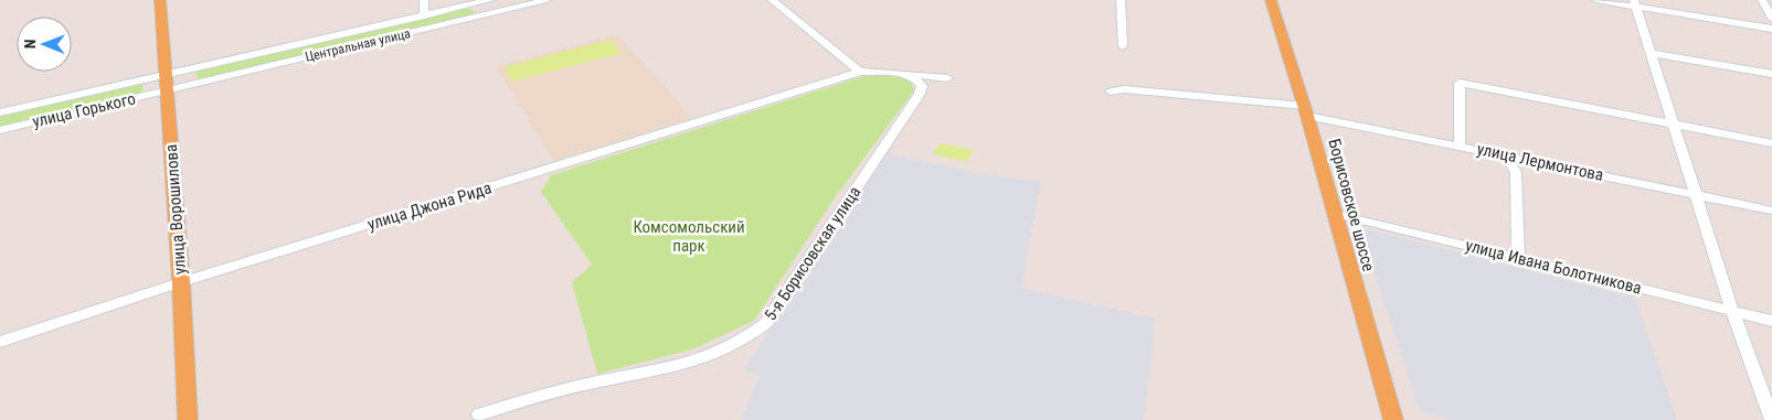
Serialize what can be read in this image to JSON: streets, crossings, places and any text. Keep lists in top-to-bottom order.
{
  "streets": {
    "main road": ["Борисовское шоссе", "улица Ворошилова"],
    "street": [
      "Центральная улица",
      "улица Горького",
      "улица Лермонтова",
      "улица Джона Рида",
      "5-я Борисовская улица",
      "улица Ивана Болотникова"
    ]
  },
  "crossings": [
    ["Центральная улица", "улица Горького"],
    ["Центральная улица", "улица Ворошилова"],
    ["улица Горького", "улица Ворошилова"],
    ["улица Лермонтова", "Борисовское шоссе"],
    ["Борисовское шоссе", "улица Ивана Болотникова"],
    ["улица Джона Рида", "улица Ворошилова"]
  ],
  "parks": ["Комсомольский парк"],
  "north": "left"
}
